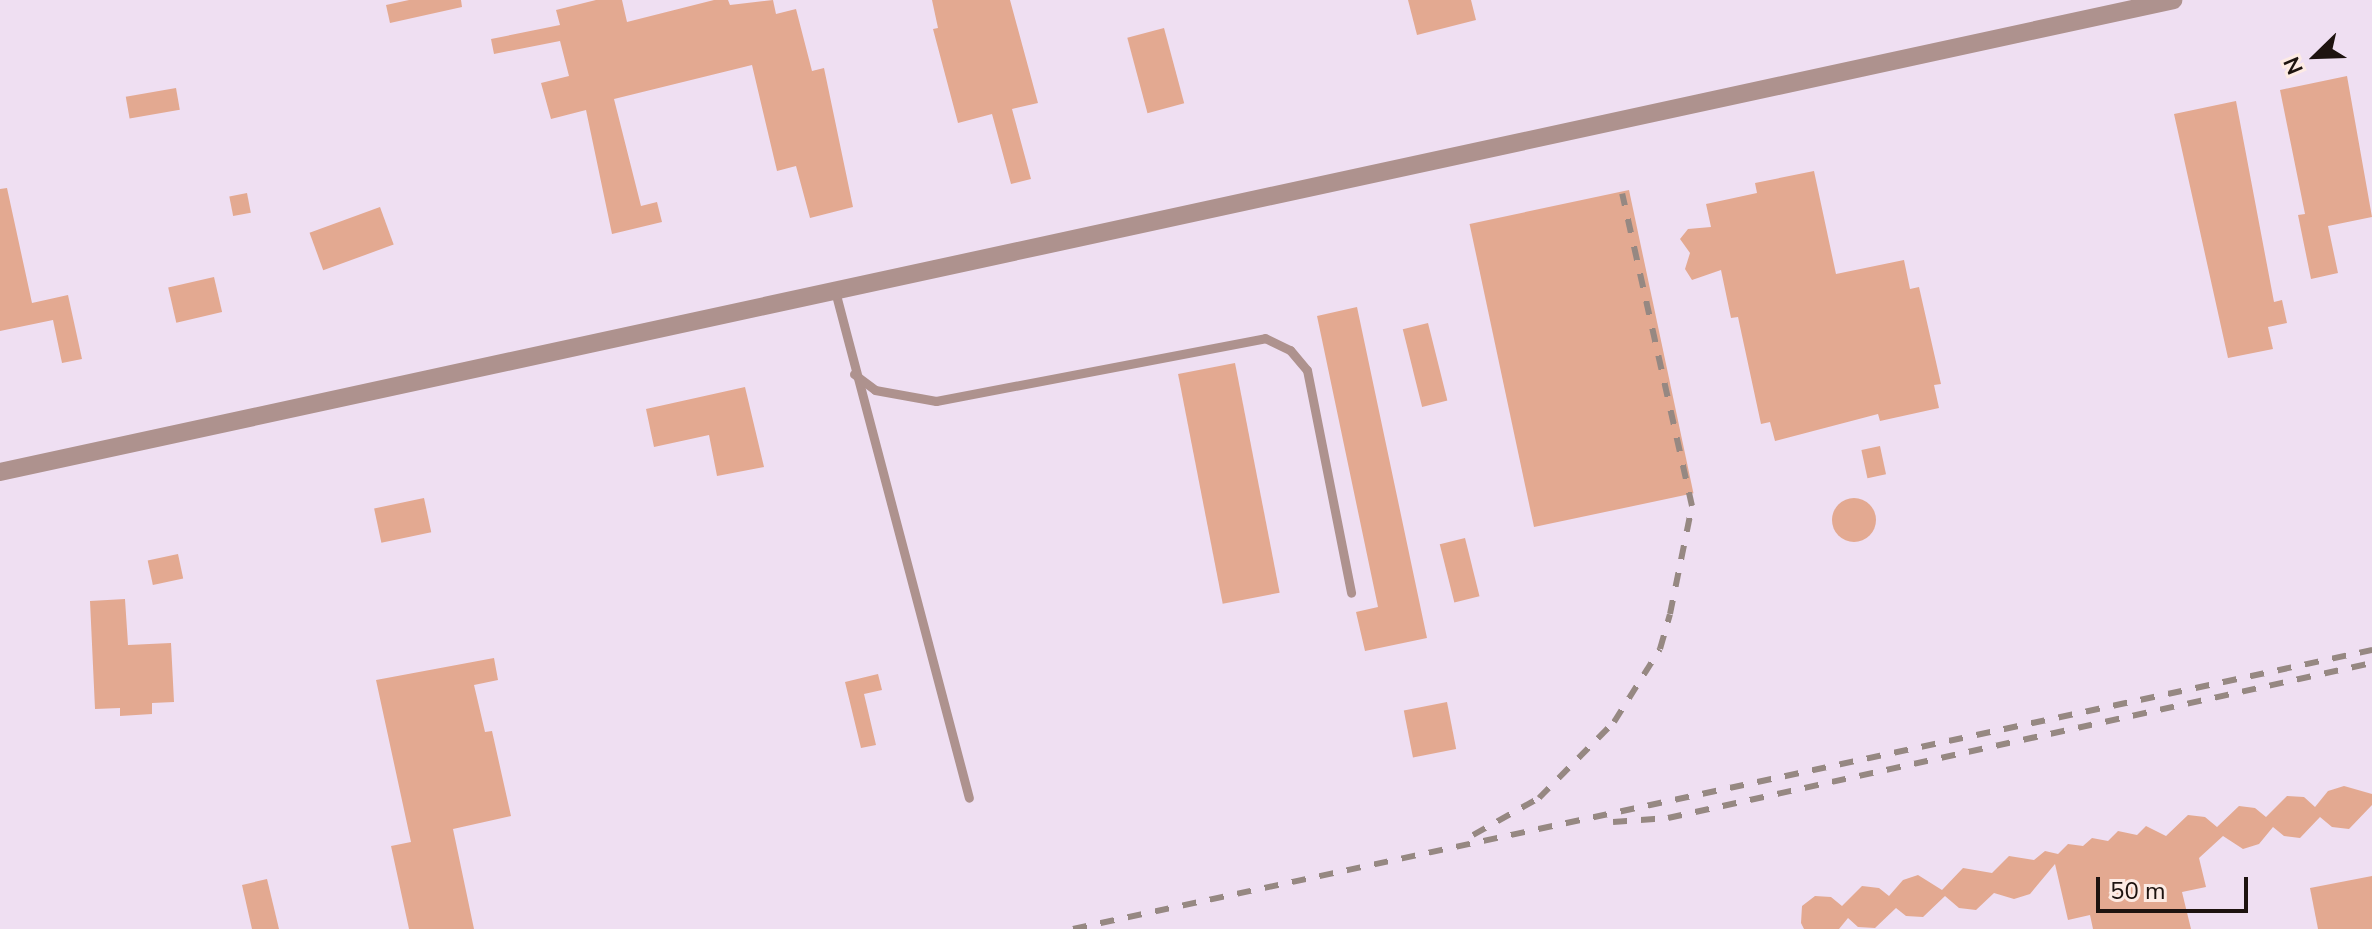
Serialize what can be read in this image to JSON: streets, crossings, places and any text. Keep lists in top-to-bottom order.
{
  "scale_bar": "50 m",
  "north": "bottom left"
}
